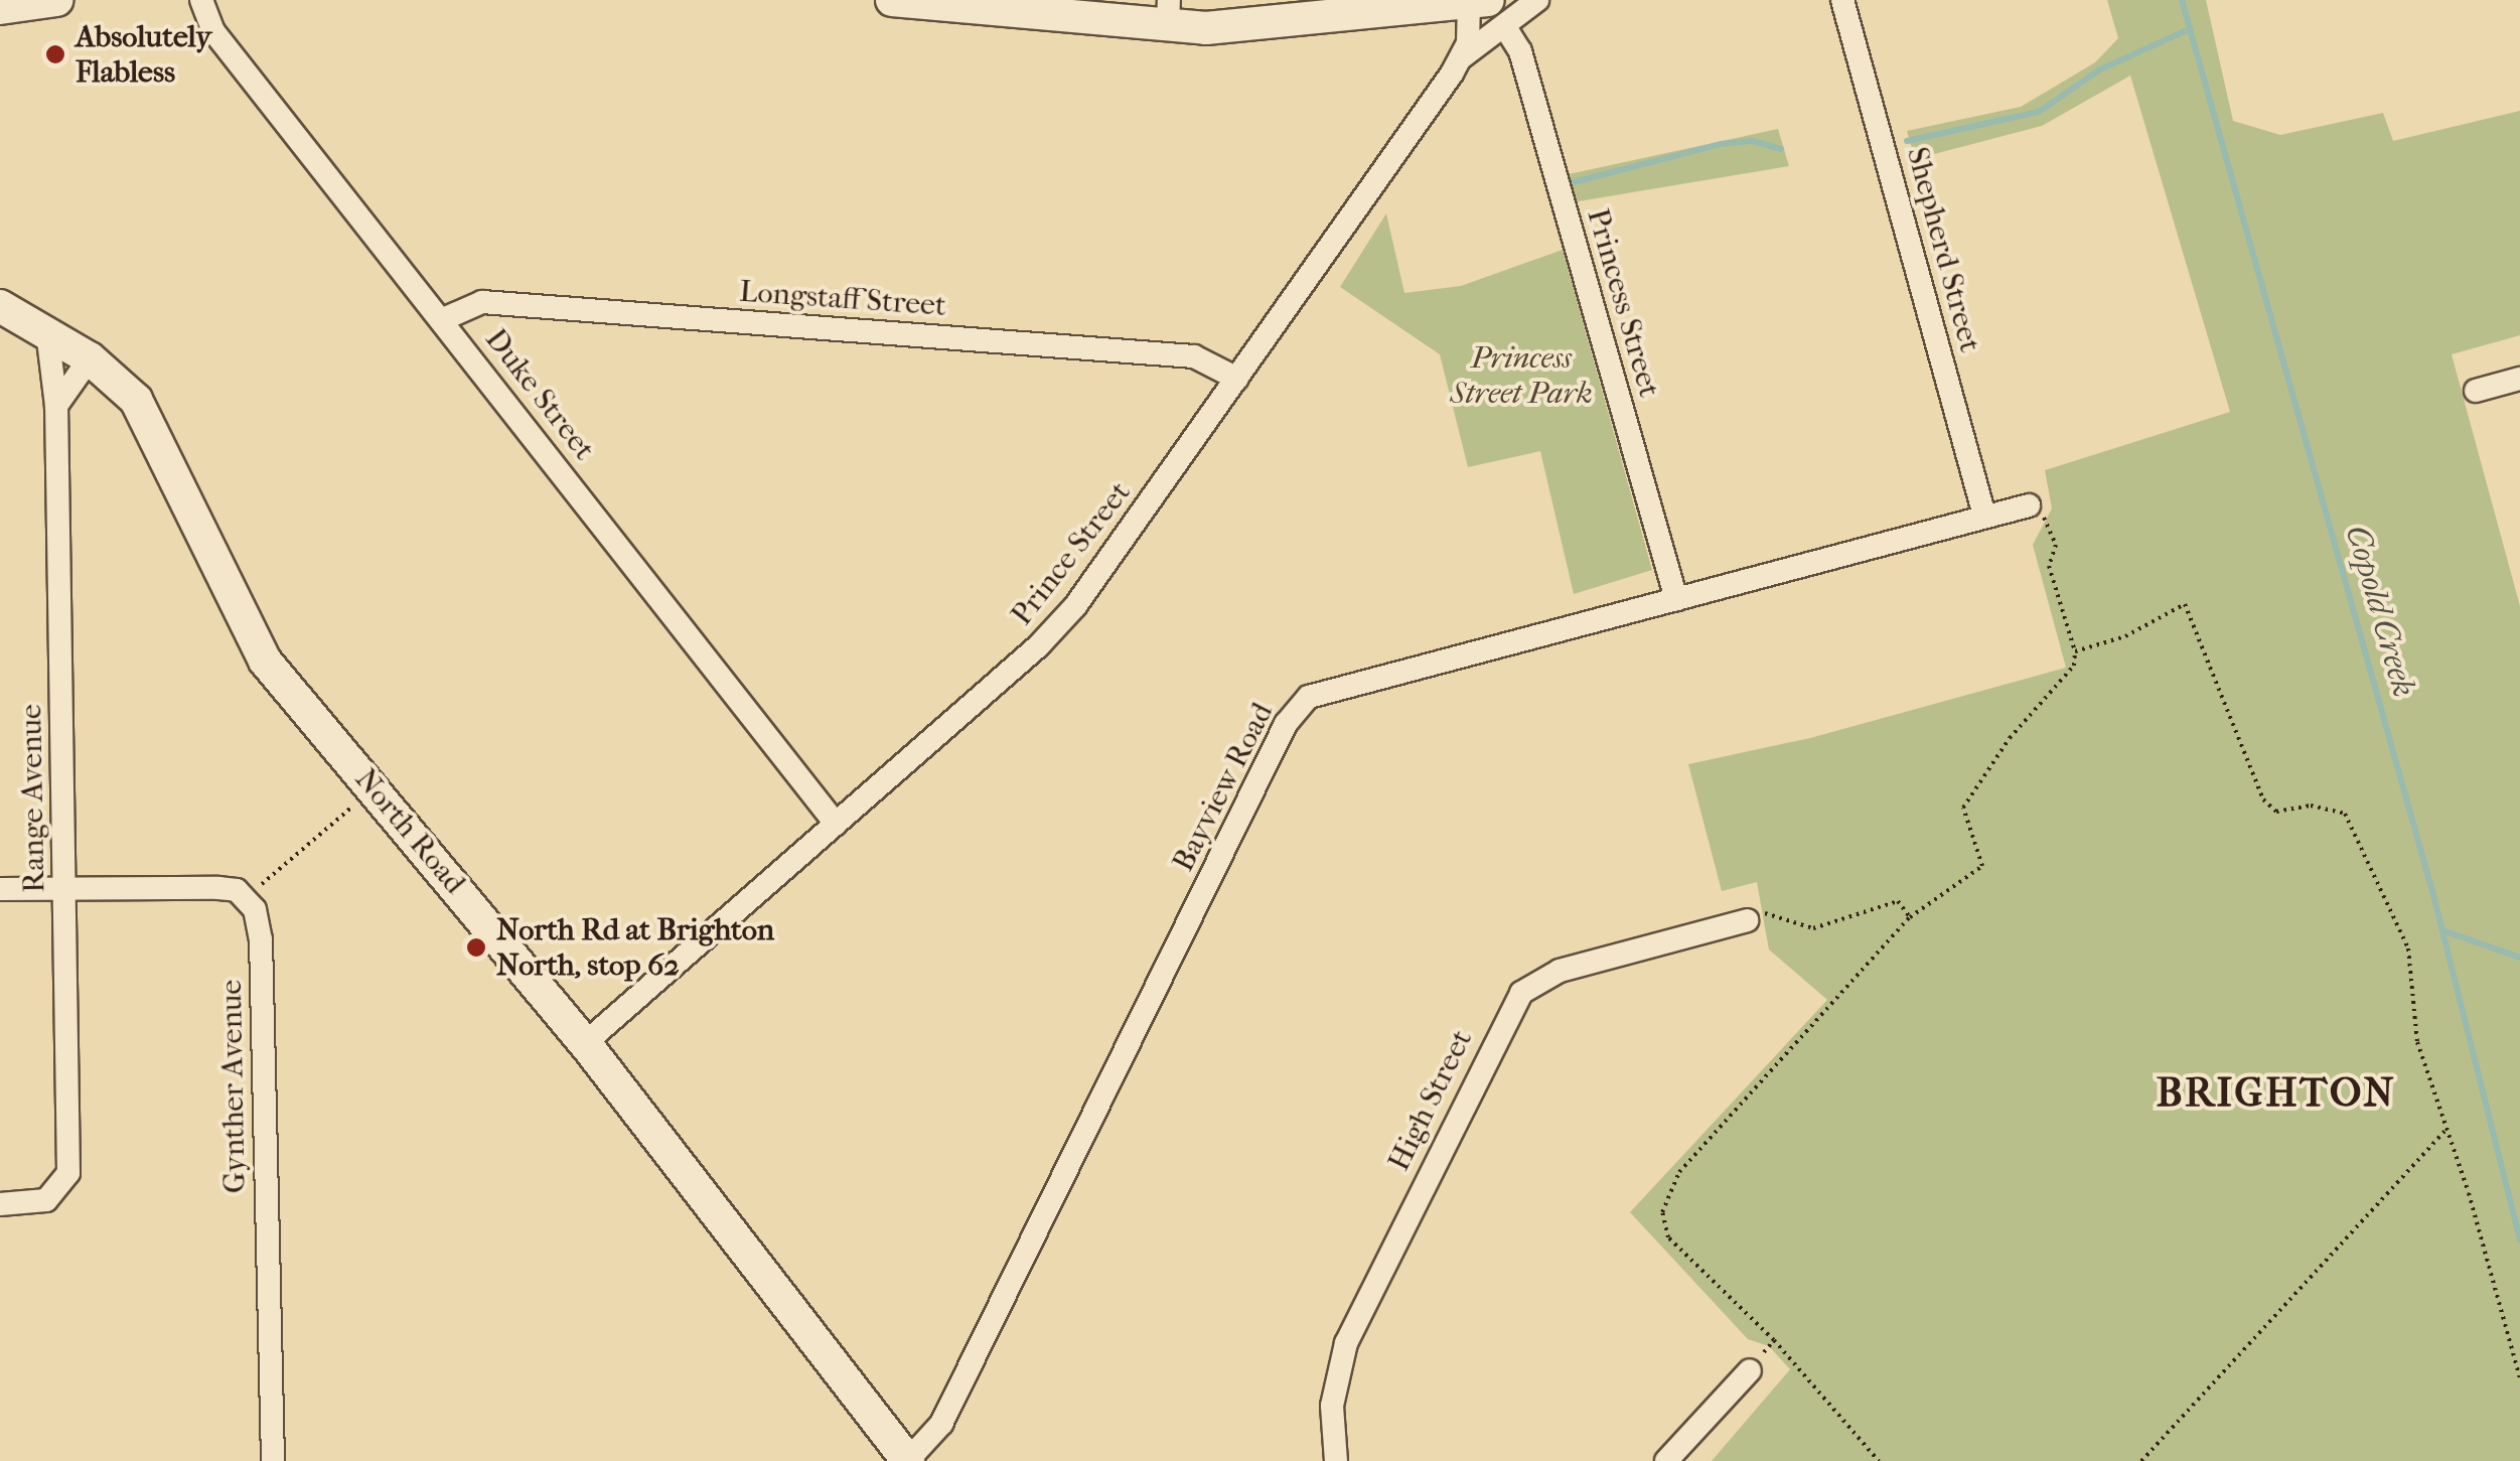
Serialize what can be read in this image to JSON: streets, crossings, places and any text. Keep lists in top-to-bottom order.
{
  "streets": {
    "street": [
      "Shepherd Street",
      "Longstaff Street",
      "Princess Street",
      "Duke Street",
      "Prince Street",
      "Bayview Road",
      "Range Avenue",
      "North Road",
      "Gynther Avenue",
      "High Street"
    ]
  },
  "crossings": [
    ["Shepherd Street", "Bayview Road"],
    ["Longstaff Street", "Duke Street"],
    ["Longstaff Street", "Prince Street"],
    ["Princess Street", "Prince Street"],
    ["Princess Street", "Bayview Road"],
    ["Duke Street", "Prince Street"],
    ["Prince Street", "North Road"],
    ["Bayview Road", "North Road"],
    ["Range Avenue", "North Road"]
  ],
  "districts": ["BRIGHTON"],
  "water": ["Copold Creek"],
  "parks": ["Princess Street Park"],
  "places": ["Absolutely Flabless", "North Rd at Brighton North, stop 62"]
}
